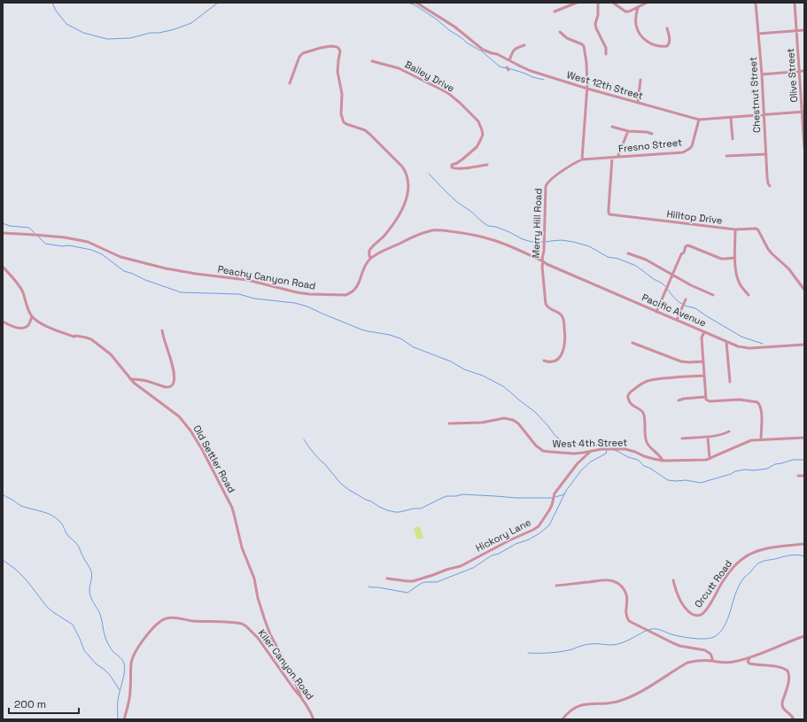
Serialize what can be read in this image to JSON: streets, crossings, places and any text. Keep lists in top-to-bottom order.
{
  "streets": {
    "street": [
      "Olive Street",
      "Bailey Drive",
      "West 12th Street",
      "Chestnut Street",
      "Fresno Street",
      "Hilltop Drive",
      "Merry Hill Road",
      "Peachy Canyon Road",
      "Pacific Avenue",
      "West 4th Street",
      "Old Settler Road",
      "Hickory Lane",
      "Orcutt Road",
      "Kiler Canyon Road"
    ]
  },
  "crossings": [
    ["Olive Street", "West 12th Street"],
    ["West 12th Street", "Chestnut Street"],
    ["West 12th Street", "Fresno Street"],
    ["Fresno Street", "Hilltop Drive"],
    ["Fresno Street", "Merry Hill Road"],
    ["Merry Hill Road", "Pacific Avenue"],
    ["West 4th Street", "Hickory Lane"],
    ["Old Settler Road", "Kiler Canyon Road"]
  ],
  "scale_bar": "200 m"
}
